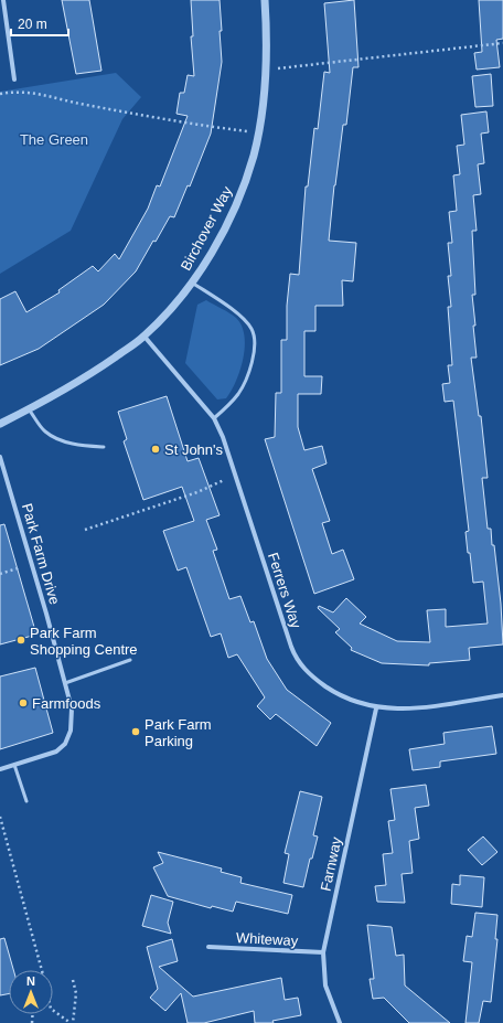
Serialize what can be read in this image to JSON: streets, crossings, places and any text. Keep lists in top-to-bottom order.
{
  "streets": {
    "street": [
      "Birchover Way",
      "Park Farm Drive",
      "Ferrers Way",
      "Farnway",
      "Whiteway"
    ]
  },
  "crossings": [
    ["Birchover Way", "Ferrers Way"],
    ["Ferrers Way", "Farnway"],
    ["Farnway", "Whiteway"]
  ],
  "parks": ["The Green"],
  "places": [
    "St John's",
    "Park Farm Shopping Centre",
    "Farmfoods",
    "Park Farm Parking"
  ],
  "scale_bar": "20 m",
  "north": "top"
}
